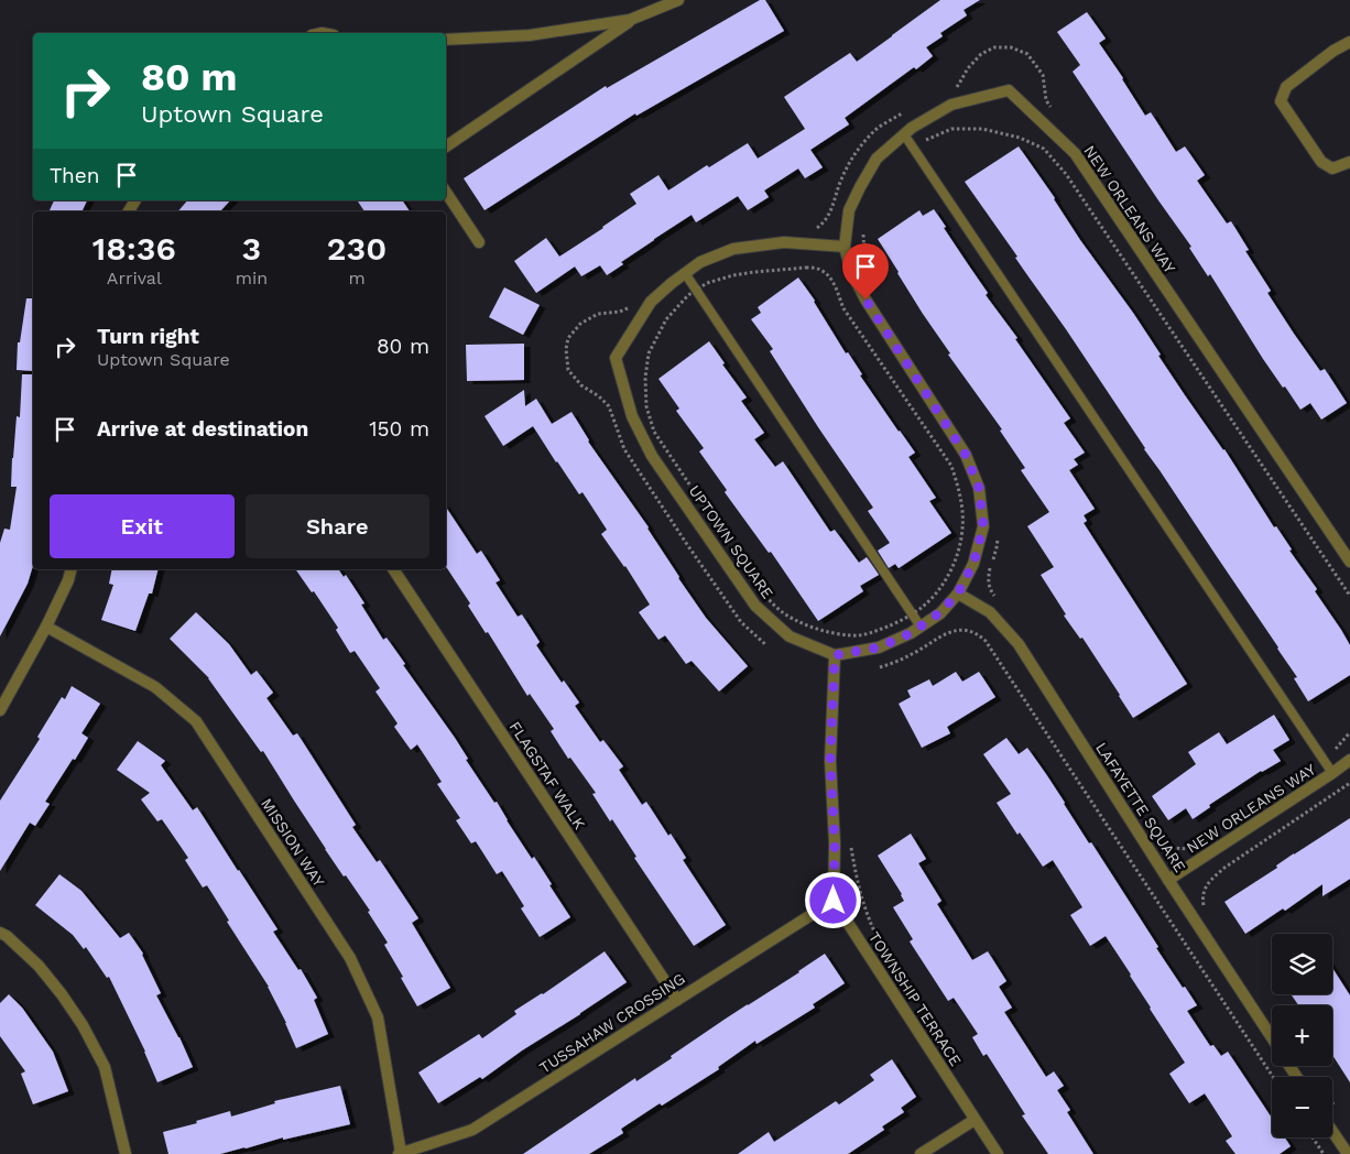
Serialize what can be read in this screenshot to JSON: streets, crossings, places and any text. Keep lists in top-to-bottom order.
{
  "streets": {
    "street": [
      "NEW ORLEANS WAY",
      "UPTOWN SQUARE",
      "FLAGSTAF WALK",
      "LAFAYETTE SQUARE",
      "MISSION WAY",
      "TOWNSHIP TERRACE",
      "TUSSAHAW CROSSING"
    ]
  },
  "crossings": [
    ["NEW ORLEANS WAY", "UPTOWN SQUARE"],
    ["NEW ORLEANS WAY", "LAFAYETTE SQUARE"],
    ["FLAGSTAF WALK", "TUSSAHAW CROSSING"],
    ["MISSION WAY", "TUSSAHAW CROSSING"],
    ["TOWNSHIP TERRACE", "TUSSAHAW CROSSING"]
  ],
  "page": {
    "turn": ["80 m", "Uptown Square"],
    "then": "Then",
    "eta": [
      "18:36",
      "Arrival",
      "3",
      "min",
      "230",
      "m"
    ],
    "list": [
      {
        "name": "Turn right",
        "note": "Uptown Square",
        "value": "80 m"
      },
      {
        "name": "Arrive at destination",
        "value": "150 m"
      }
    ],
    "buttons": ["Exit", "Share"],
    "map_buttons": ["+", "−"]
  }
}
